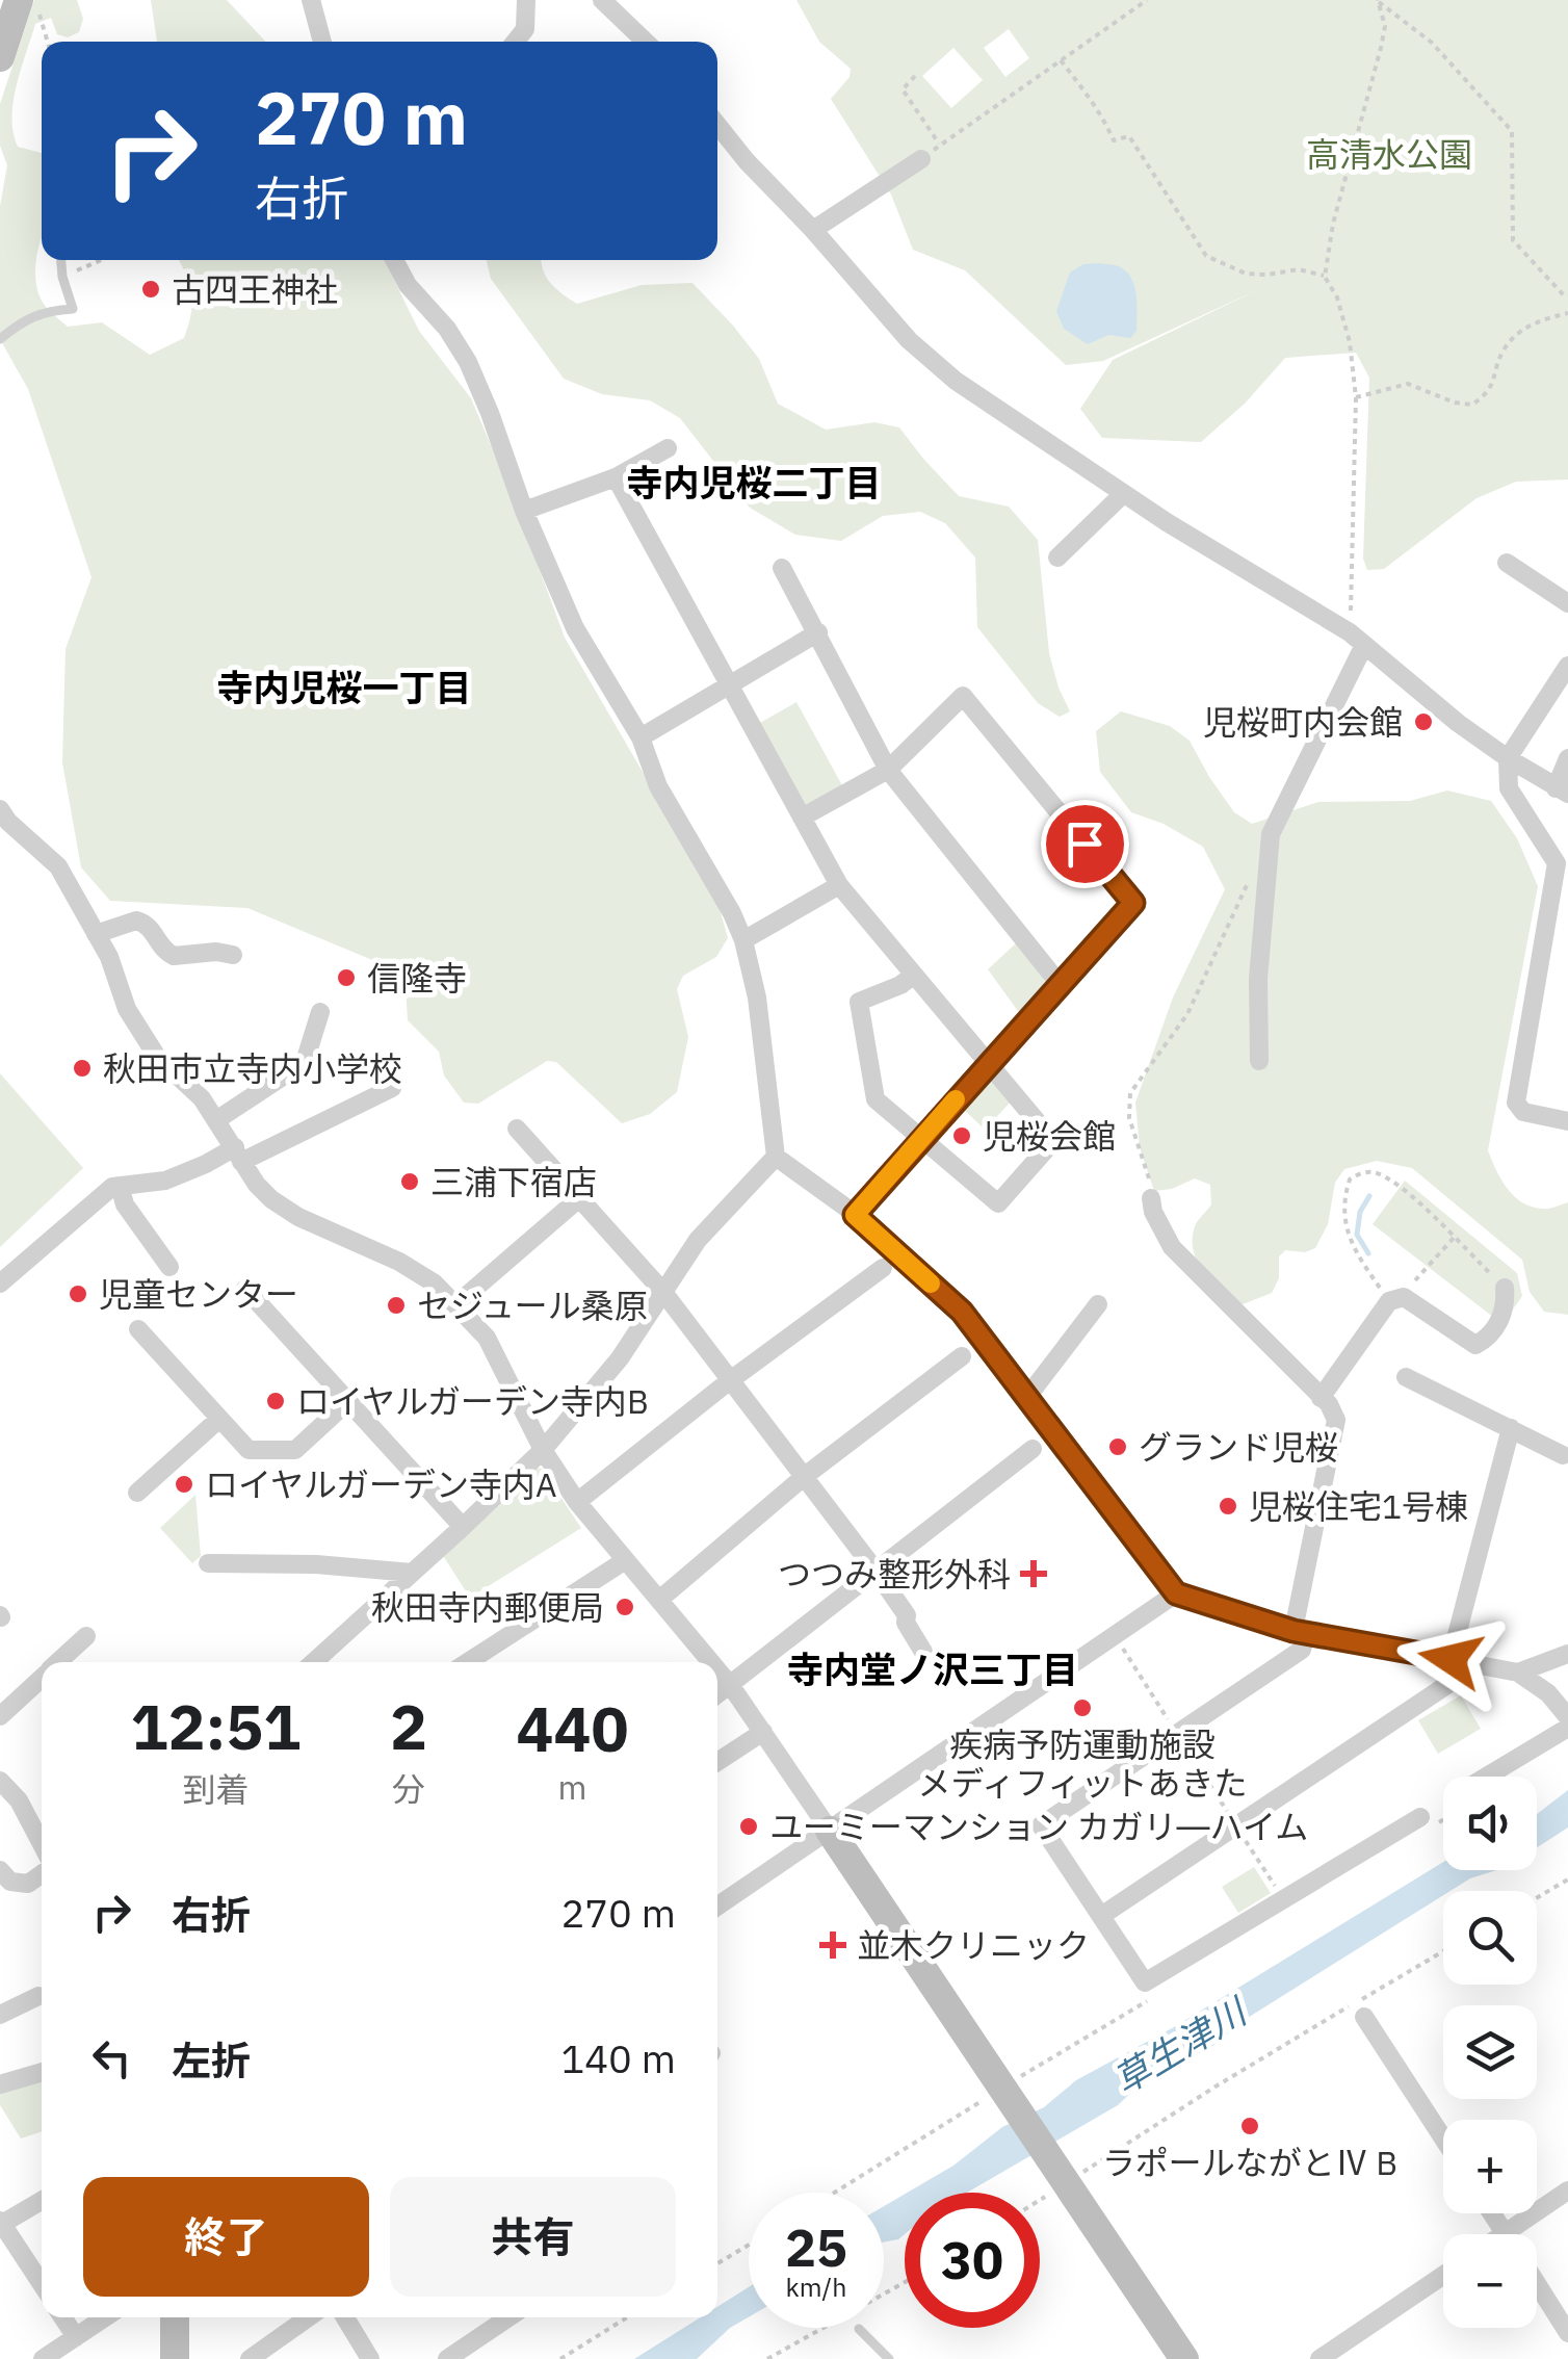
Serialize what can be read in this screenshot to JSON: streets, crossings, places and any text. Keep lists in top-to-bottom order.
{
  "districts": ["寺内児桜二丁目", "寺内児桜一丁目", "寺内堂ノ沢三丁目"],
  "water": ["草生津川"],
  "parks": ["高清水公園"],
  "places": {
    "other": [
      "古四王神社",
      "児桜町内会館",
      "信隆寺",
      "秋田市立寺内小学校",
      "児桜会館",
      "三浦下宿店",
      "児童センター",
      "セジュール桑原",
      "ロイヤルガーデン寺内B",
      "グランド児桜",
      "ロイヤルガーデン寺内A",
      "児桜住宅1号棟",
      "秋田寺内郵便局",
      "疾病予防運動施設 メディフィットあきた",
      "ユーミーマンション カガリ―ハイム",
      "ラポールながとⅣ B"
    ],
    "health": ["つつみ整形外科", "並木クリニック"]
  },
  "page": {
    "turn": ["270 m", "右折"],
    "eta": [
      "12:51",
      "到着",
      "2",
      "分",
      "440",
      "m"
    ],
    "map_buttons": ["+", "−"],
    "list": [
      {
        "name": "右折",
        "value": "270 m"
      },
      {
        "name": "左折",
        "value": "140 m"
      }
    ],
    "buttons": ["終了", "共有"],
    "speed": "25 km/h",
    "limit": "30"
  }
}
